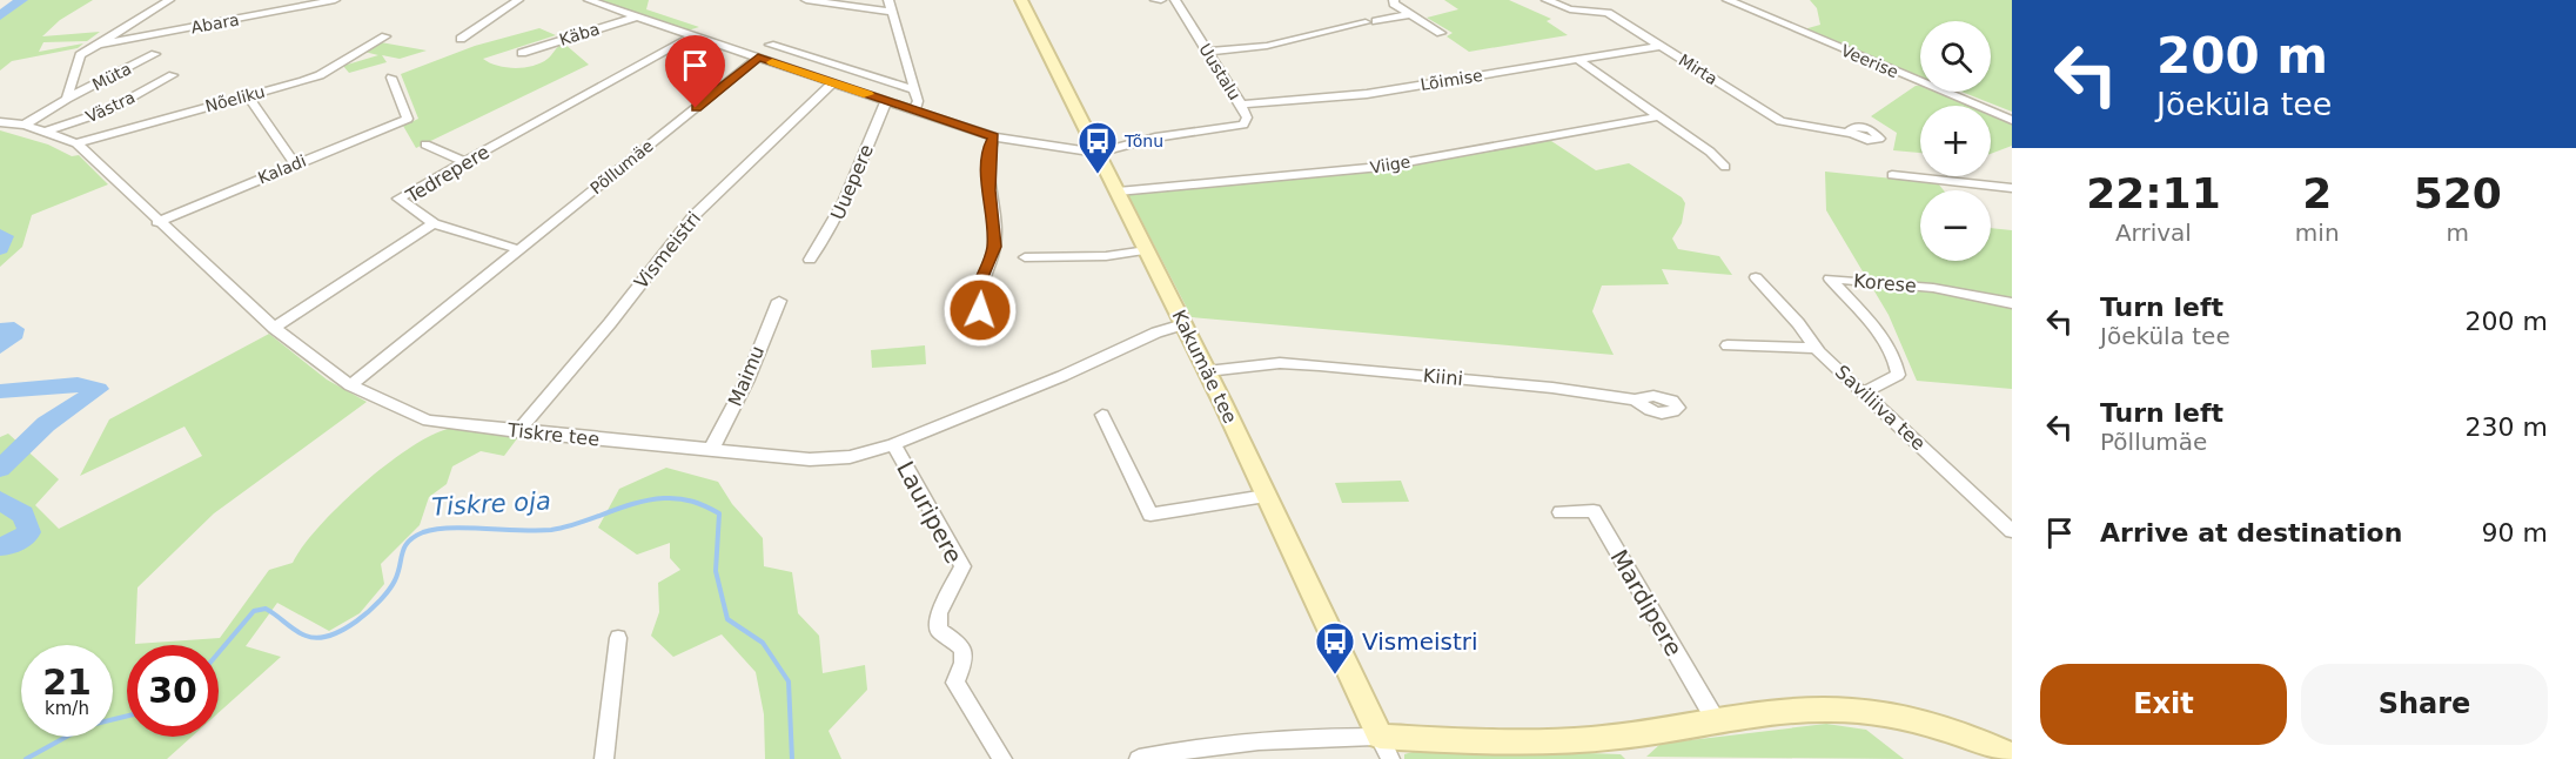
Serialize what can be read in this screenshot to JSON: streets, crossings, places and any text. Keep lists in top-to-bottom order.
{
  "streets": {
    "street": [
      "Abara",
      "Käba",
      "Veerise",
      "Mirta",
      "Uustalu",
      "Müta",
      "Lõimise",
      "Nõeliku",
      "Västra",
      "Viige",
      "Põllumäe",
      "Kaladi",
      "Tedrepere",
      "Uuepere",
      "Vismeistri",
      "Korese",
      "Kakumäe tee",
      "Maimu",
      "Kiini",
      "Saviliiva tee",
      "Tiskre tee",
      "Lauripere",
      "Mardipere"
    ]
  },
  "crossings": [
    ["Mirta", "Lõimise"],
    ["Uustalu", "Lõimise"],
    ["Uustalu", "Kakumäe tee"],
    ["Müta", "Tiskre tee"],
    ["Nõeliku", "Tiskre tee"],
    ["Västra", "Tiskre tee"],
    ["Viige", "Kakumäe tee"],
    ["Põllumäe", "Tiskre tee"],
    ["Kaladi", "Tiskre tee"],
    ["Tedrepere", "Tiskre tee"],
    ["Vismeistri", "Tiskre tee"],
    ["Korese", "Saviliiva tee"],
    ["Kakumäe tee", "Kiini"],
    ["Kakumäe tee", "Tiskre tee"],
    ["Maimu", "Tiskre tee"],
    ["Tiskre tee", "Lauripere"]
  ],
  "water": ["Tiskre oja"],
  "places": {
    "bus stop": ["Tõnu", "Vismeistri"]
  },
  "page": {
    "turn": ["200 m", "Jõeküla tee"],
    "map_buttons": ["+", "−"],
    "eta": [
      "22:11",
      "Arrival",
      "2",
      "min",
      "520",
      "m"
    ],
    "list": [
      {
        "name": "Turn left",
        "note": "Jõeküla tee",
        "value": "200 m"
      },
      {
        "name": "Turn left",
        "note": "Põllumäe",
        "value": "230 m"
      },
      {
        "name": "Arrive at destination",
        "value": "90 m"
      }
    ],
    "speed": "21 km/h",
    "limit": "30",
    "buttons": ["Exit", "Share"]
  }
}
